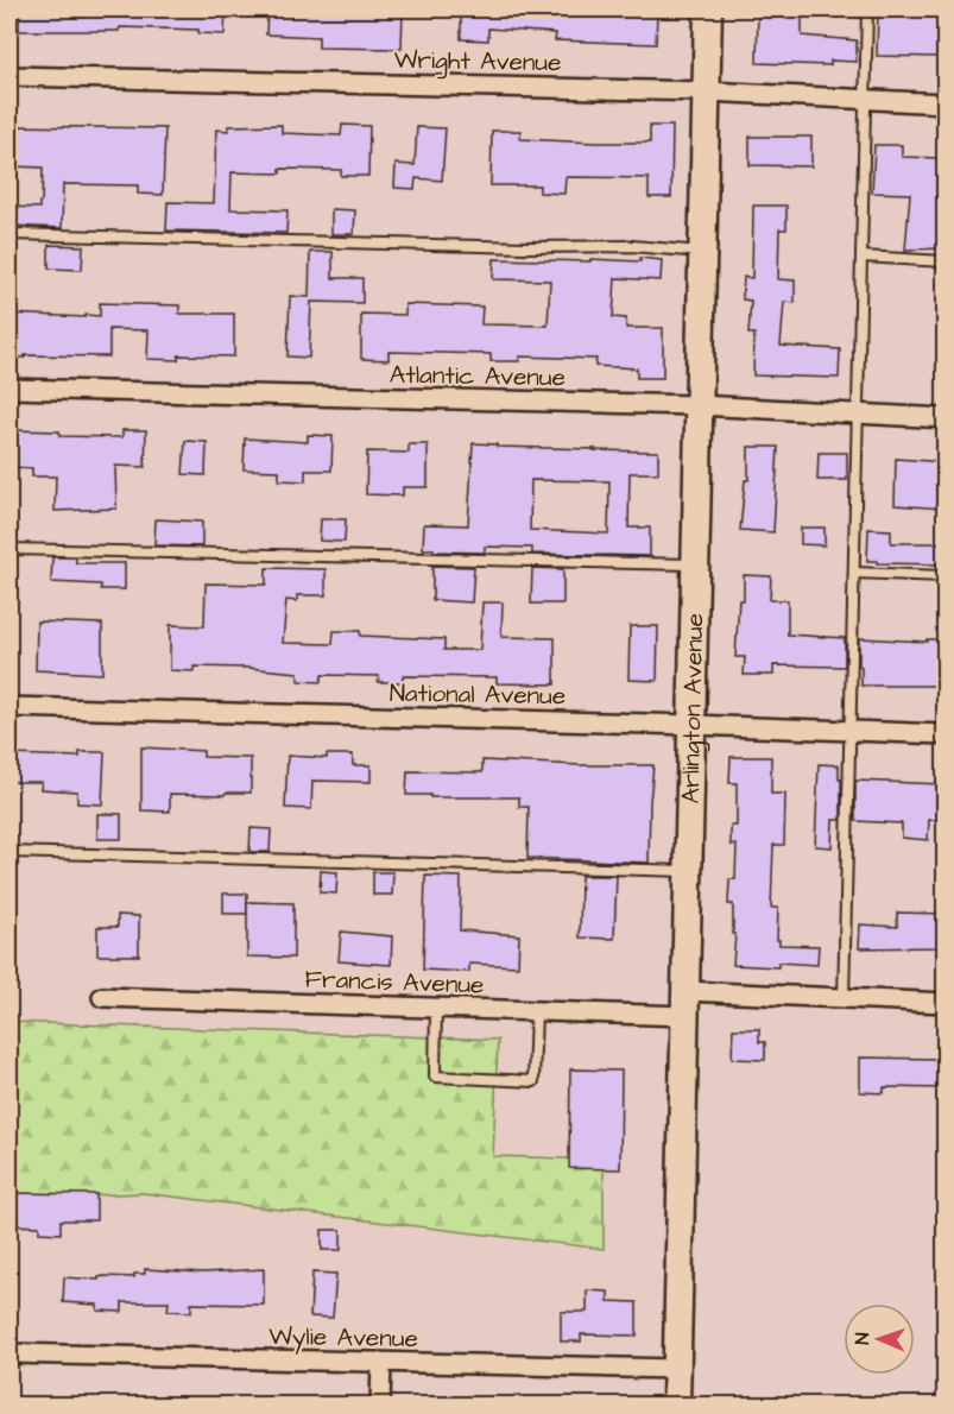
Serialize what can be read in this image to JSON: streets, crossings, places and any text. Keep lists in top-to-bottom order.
{
  "streets": {
    "street": [
      "Wright Avenue",
      "Atlantic Avenue",
      "National Avenue",
      "Arlington Avenue",
      "Francis Avenue",
      "Wylie Avenue"
    ]
  },
  "crossings": [
    ["Wright Avenue", "Arlington Avenue"],
    ["Atlantic Avenue", "Arlington Avenue"],
    ["National Avenue", "Arlington Avenue"],
    ["Arlington Avenue", "Francis Avenue"],
    ["Arlington Avenue", "Wylie Avenue"]
  ],
  "north": "left"
}
